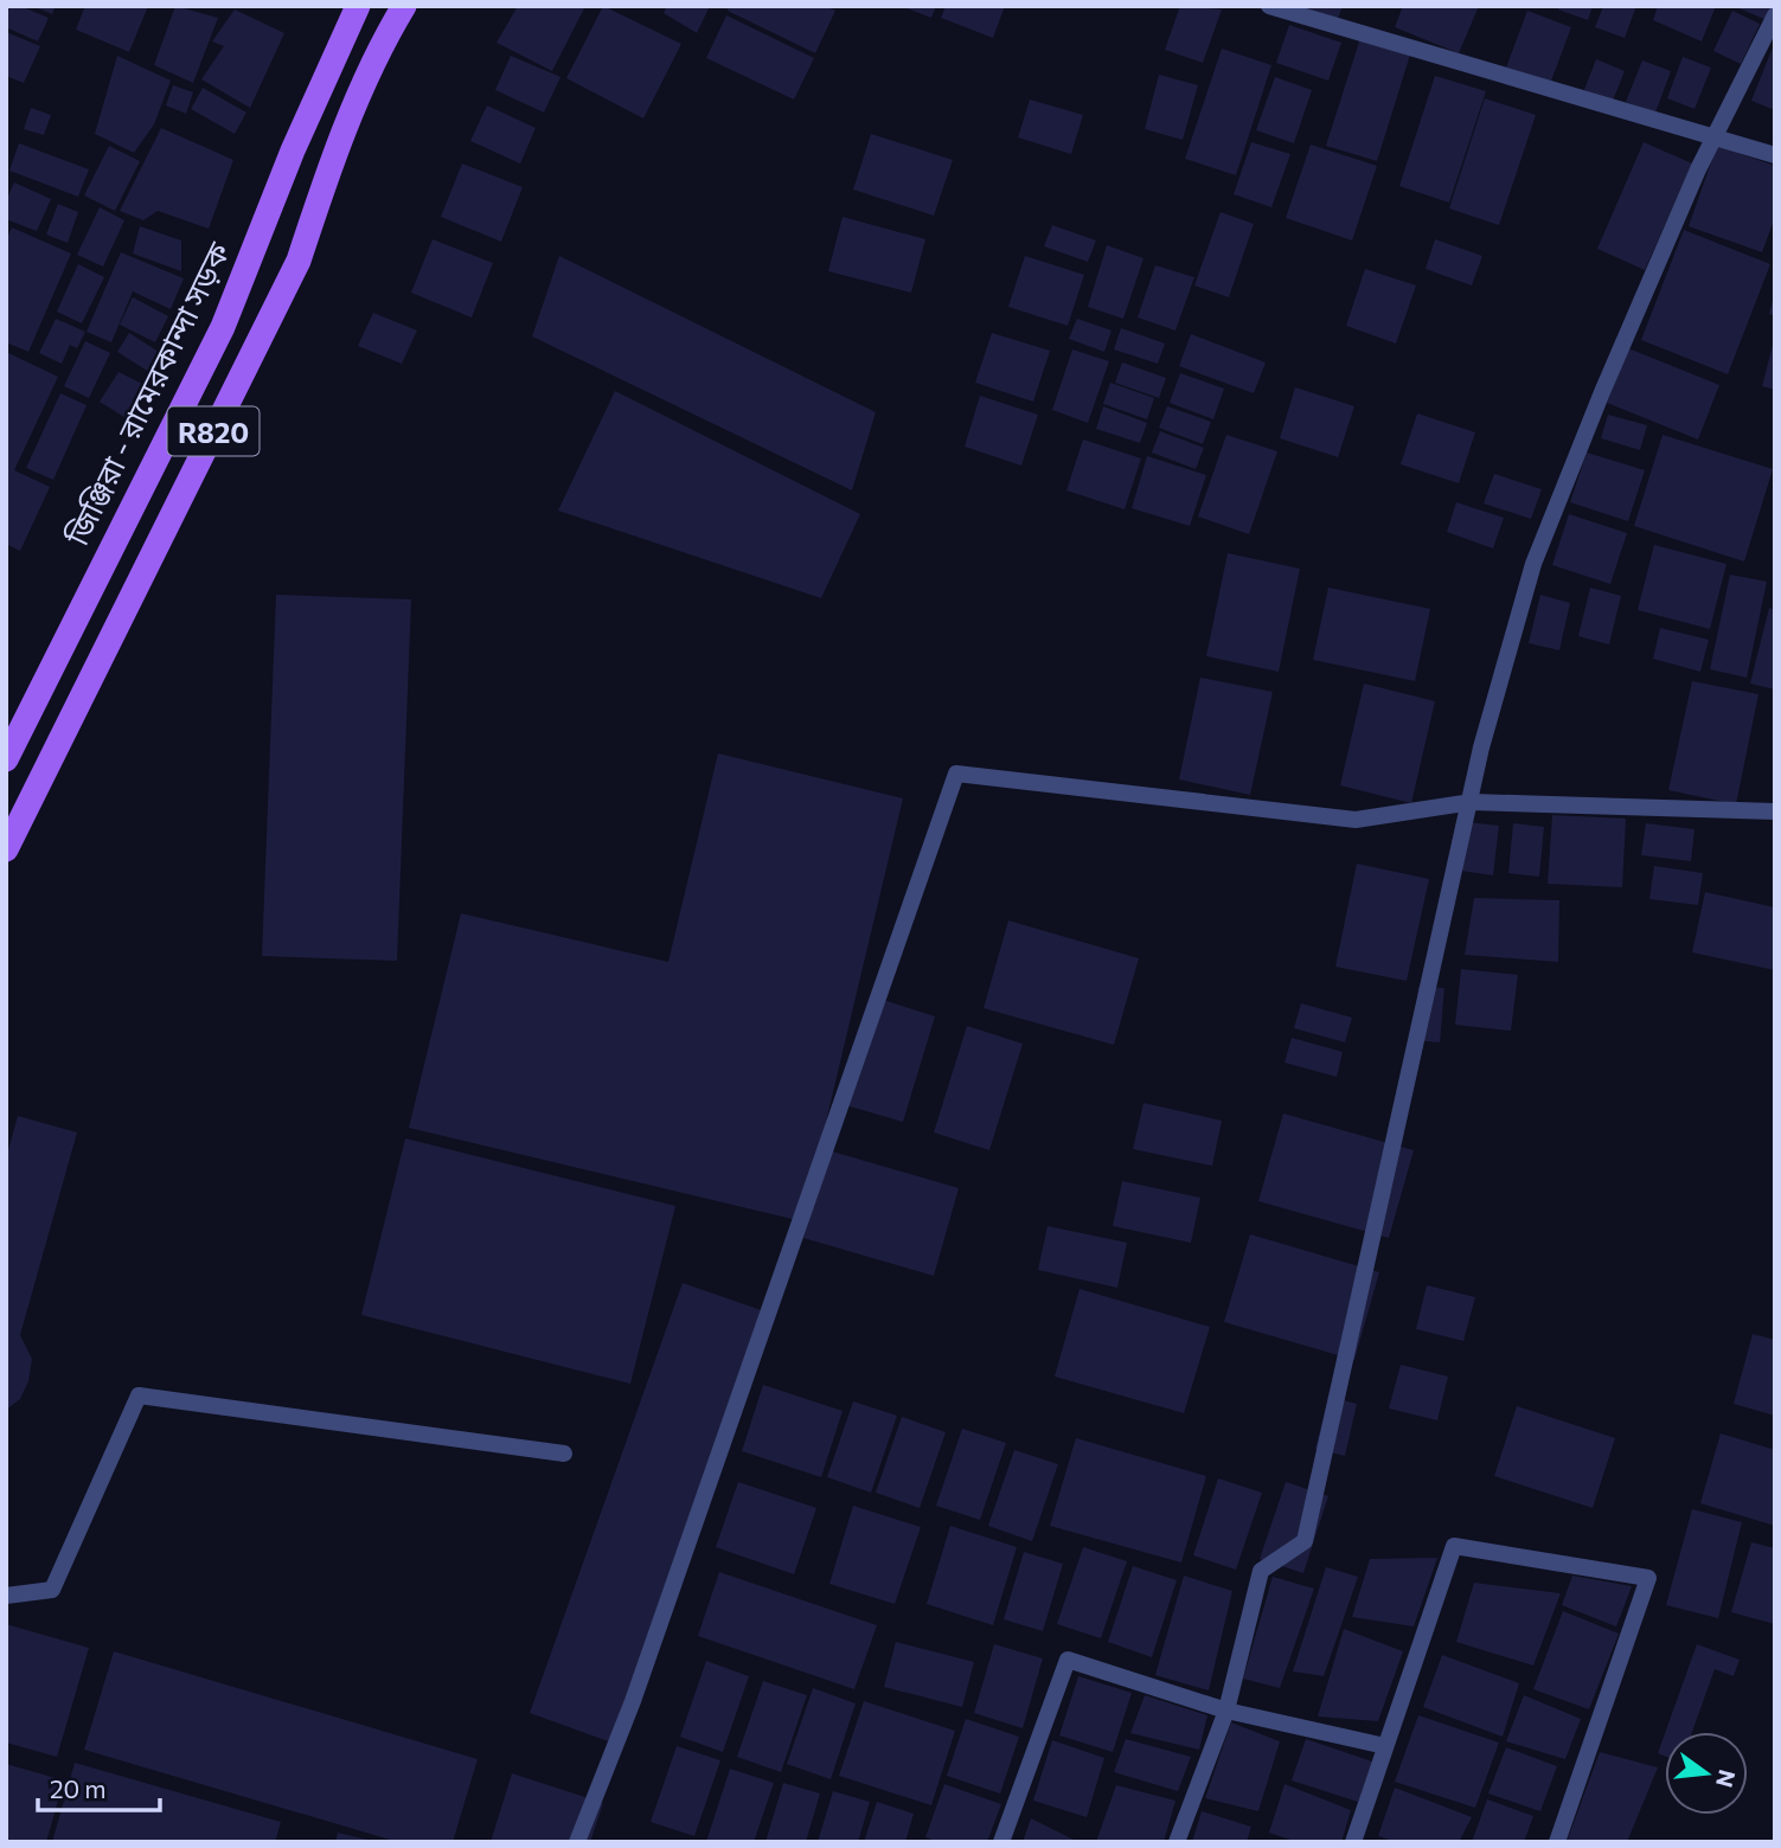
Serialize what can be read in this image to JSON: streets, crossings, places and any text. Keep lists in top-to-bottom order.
{
  "streets": {
    "main road": ["জিঞ্জিরা - রামেরকান্দা সড়ক", "R820"]
  },
  "scale_bar": "20 m",
  "north": "right"
}
